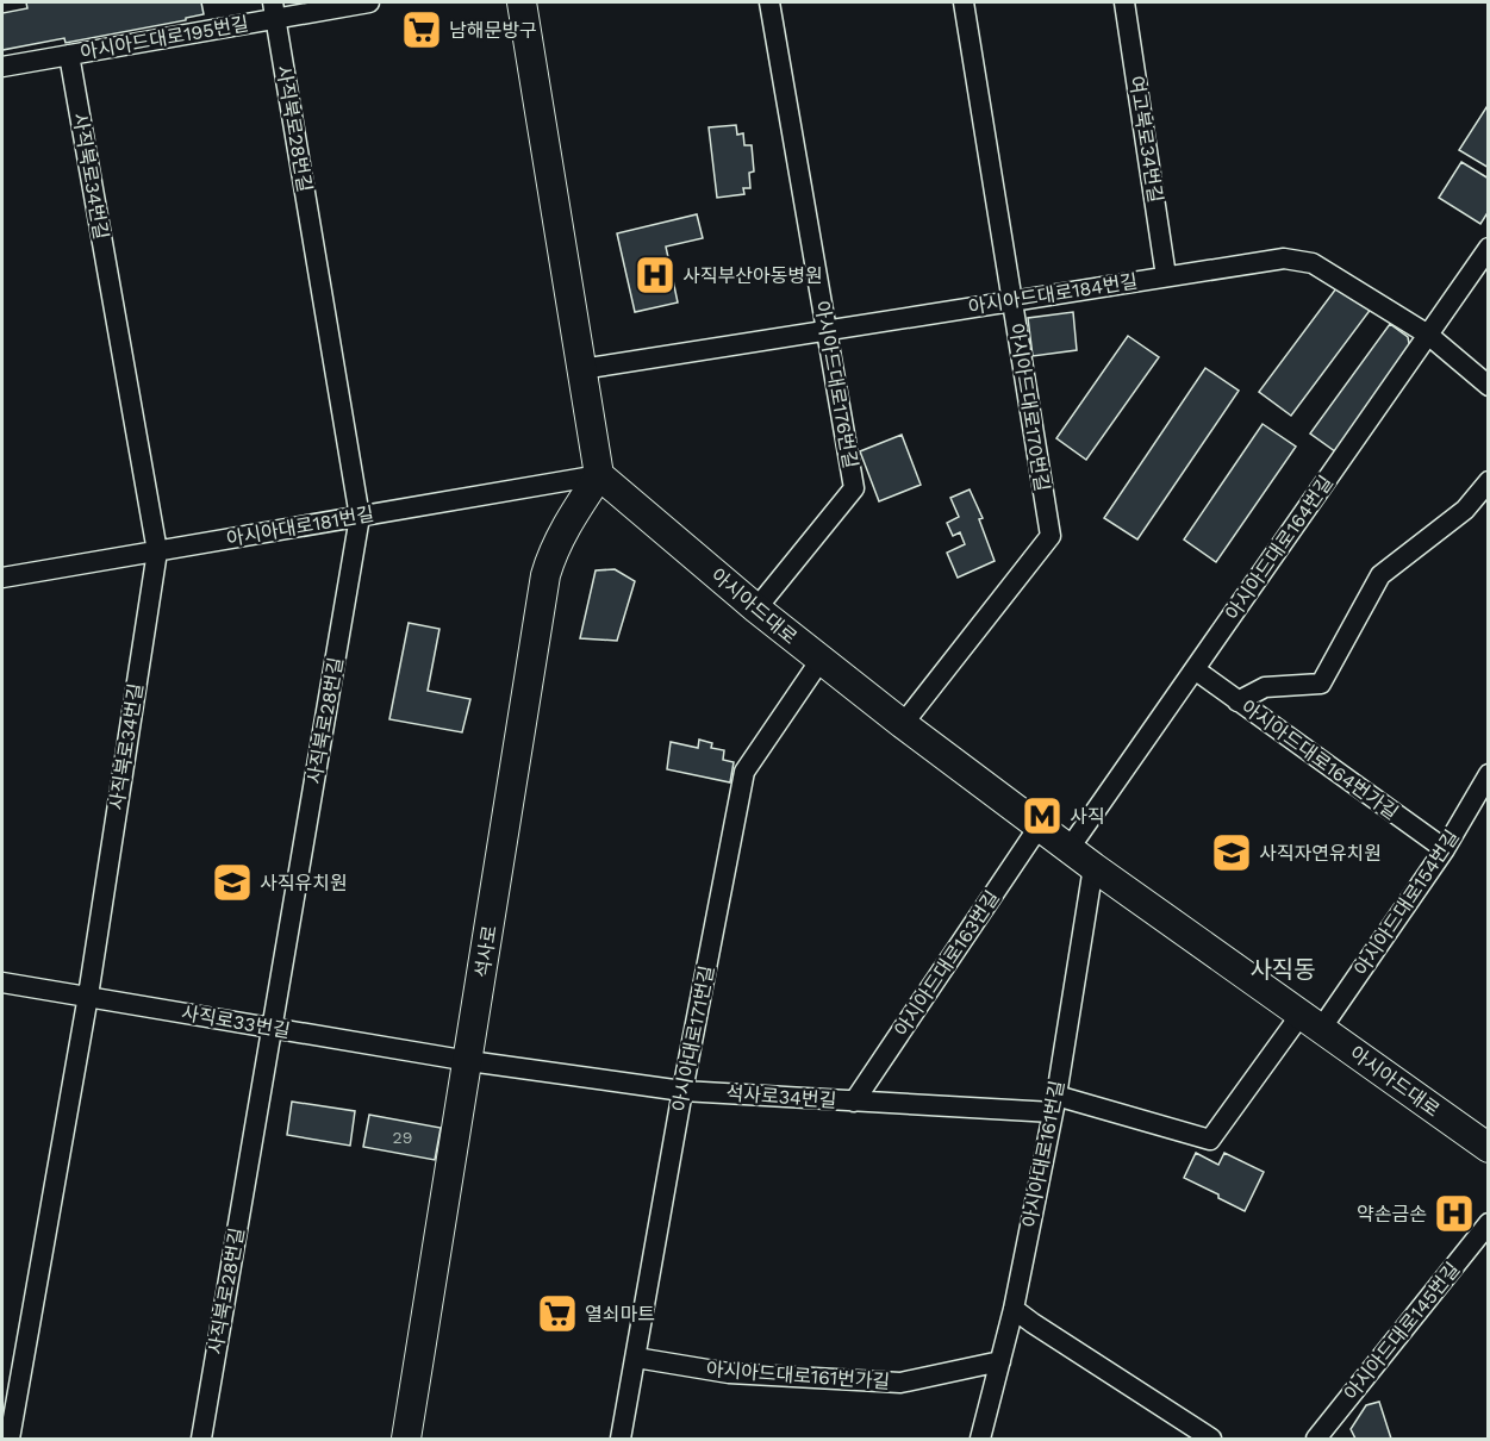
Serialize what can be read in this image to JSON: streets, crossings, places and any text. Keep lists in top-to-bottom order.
{
  "streets": {
    "main road": ["아시아드대로", "석사로"],
    "street": [
      "아시아드대로195번길",
      "사직북로28번길",
      "여고북로34번길",
      "사직북로34번길",
      "아시아드대로184번길",
      "아시아드대로176번길",
      "아시아드대로170번길",
      "아시아대로181번길",
      "아시아드대로164번길",
      "아시아드대로164번가길",
      "아시아드대로154번길",
      "아시아드대로163번길",
      "사직로33번길",
      "아시아대로171번길",
      "석사로34번길",
      "아시아대로161번길",
      "아시아드대로145번길",
      "아시아드대로161번가길"
    ]
  },
  "crossings": [
    ["아시아드대로195번길", "사직북로28번길"],
    ["아시아드대로195번길", "사직북로34번길"],
    ["사직북로28번길", "아시아대로181번길"],
    ["사직북로28번길", "사직로33번길"],
    ["여고북로34번길", "아시아드대로184번길"],
    ["사직북로34번길", "아시아대로181번길"],
    ["사직북로34번길", "사직로33번길"],
    ["아시아드대로184번길", "아시아드대로176번길"],
    ["아시아드대로184번길", "아시아드대로170번길"],
    ["아시아드대로184번길", "아시아드대로164번길"],
    ["아시아드대로176번길", "아시아드대로"],
    ["아시아드대로170번길", "아시아드대로"],
    ["아시아대로181번길", "아시아드대로"],
    ["아시아대로181번길", "석사로"],
    ["아시아드대로164번길", "아시아드대로"],
    ["아시아드대로164번길", "아시아드대로164번가길"],
    ["아시아드대로", "아시아드대로154번길"],
    ["아시아드대로", "석사로"],
    ["아시아드대로", "아시아드대로163번길"],
    ["아시아드대로", "아시아대로171번길"],
    ["아시아드대로", "석사로34번길"],
    ["아시아드대로", "아시아대로161번길"],
    ["아시아드대로164번가길", "아시아드대로154번길"],
    ["아시아드대로154번길", "석사로34번길"],
    ["석사로", "사직로33번길"],
    ["석사로", "석사로34번길"],
    ["아시아드대로163번길", "석사로34번길"],
    ["사직로33번길", "석사로34번길"],
    ["아시아대로171번길", "석사로34번길"],
    ["아시아대로171번길", "아시아드대로161번가길"],
    ["석사로34번길", "아시아대로161번길"],
    ["아시아대로161번길", "아시아드대로161번가길"]
  ],
  "districts": ["사직동"],
  "places": {
    "supermarket": ["남해문방구", "열쇠마트"],
    "hospital": ["사직부산아동병원", "약손금손"],
    "metro station": ["사직"],
    "school or university": ["사직자연유치원", "사직유치원"]
  },
  "house_numbers": ["29"]
}
